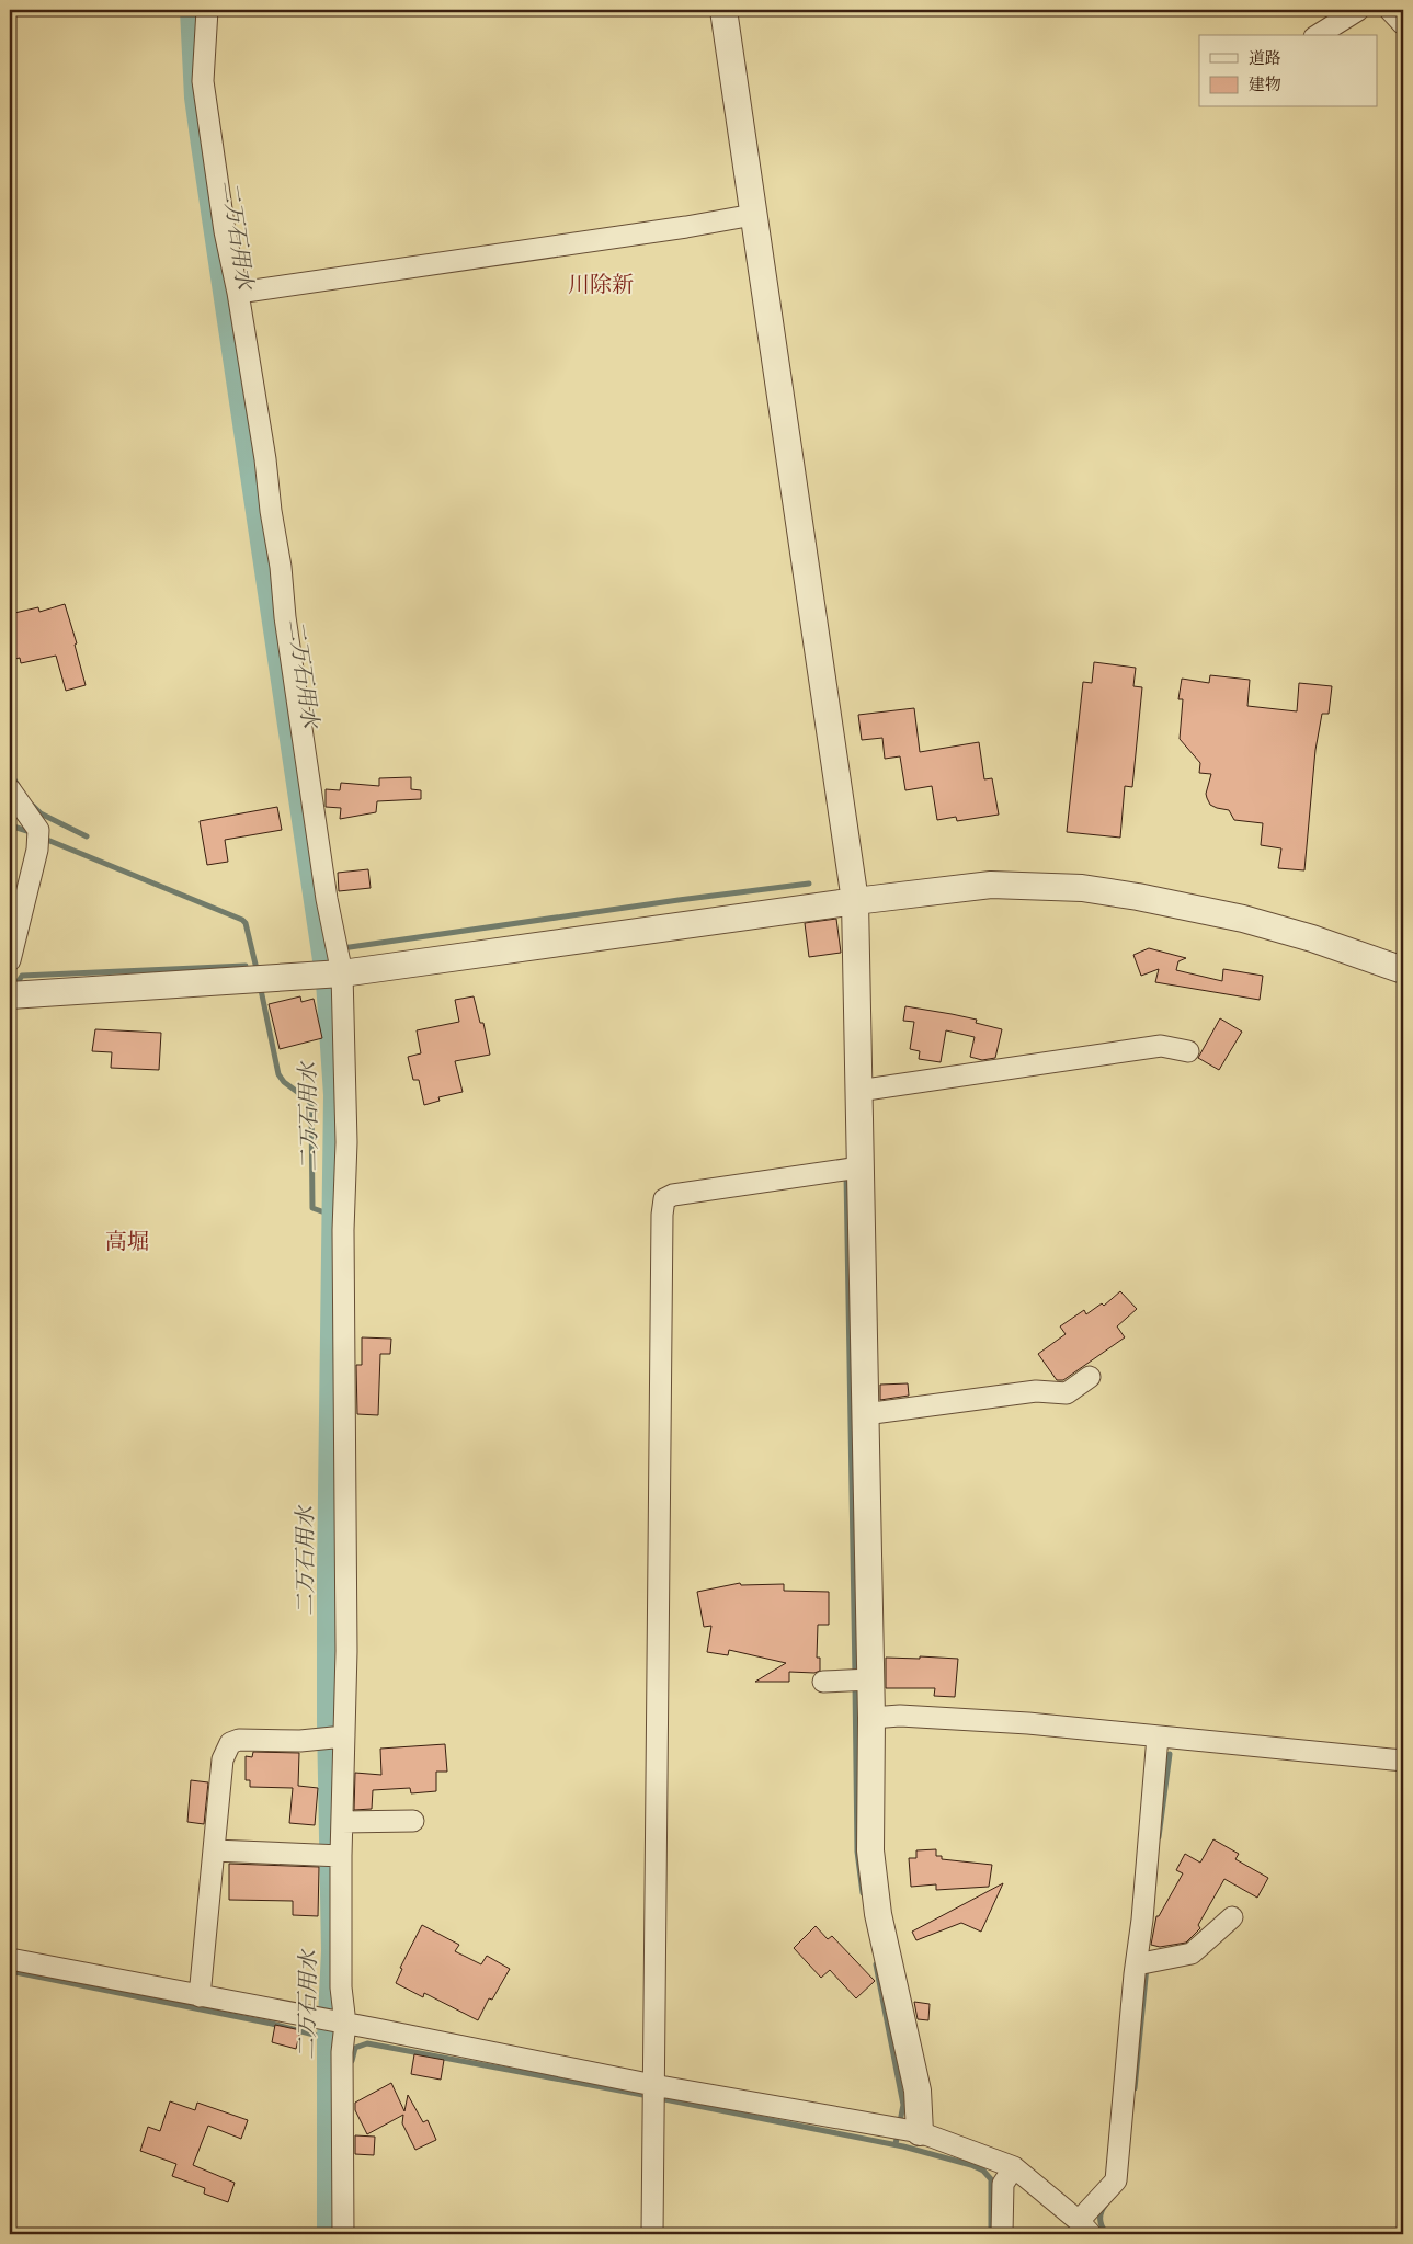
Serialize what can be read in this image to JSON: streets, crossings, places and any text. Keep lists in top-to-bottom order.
{
  "districts": ["川除新", "高堀"],
  "water": ["二万石用水"],
  "legend": ["道路", "建物"]
}
